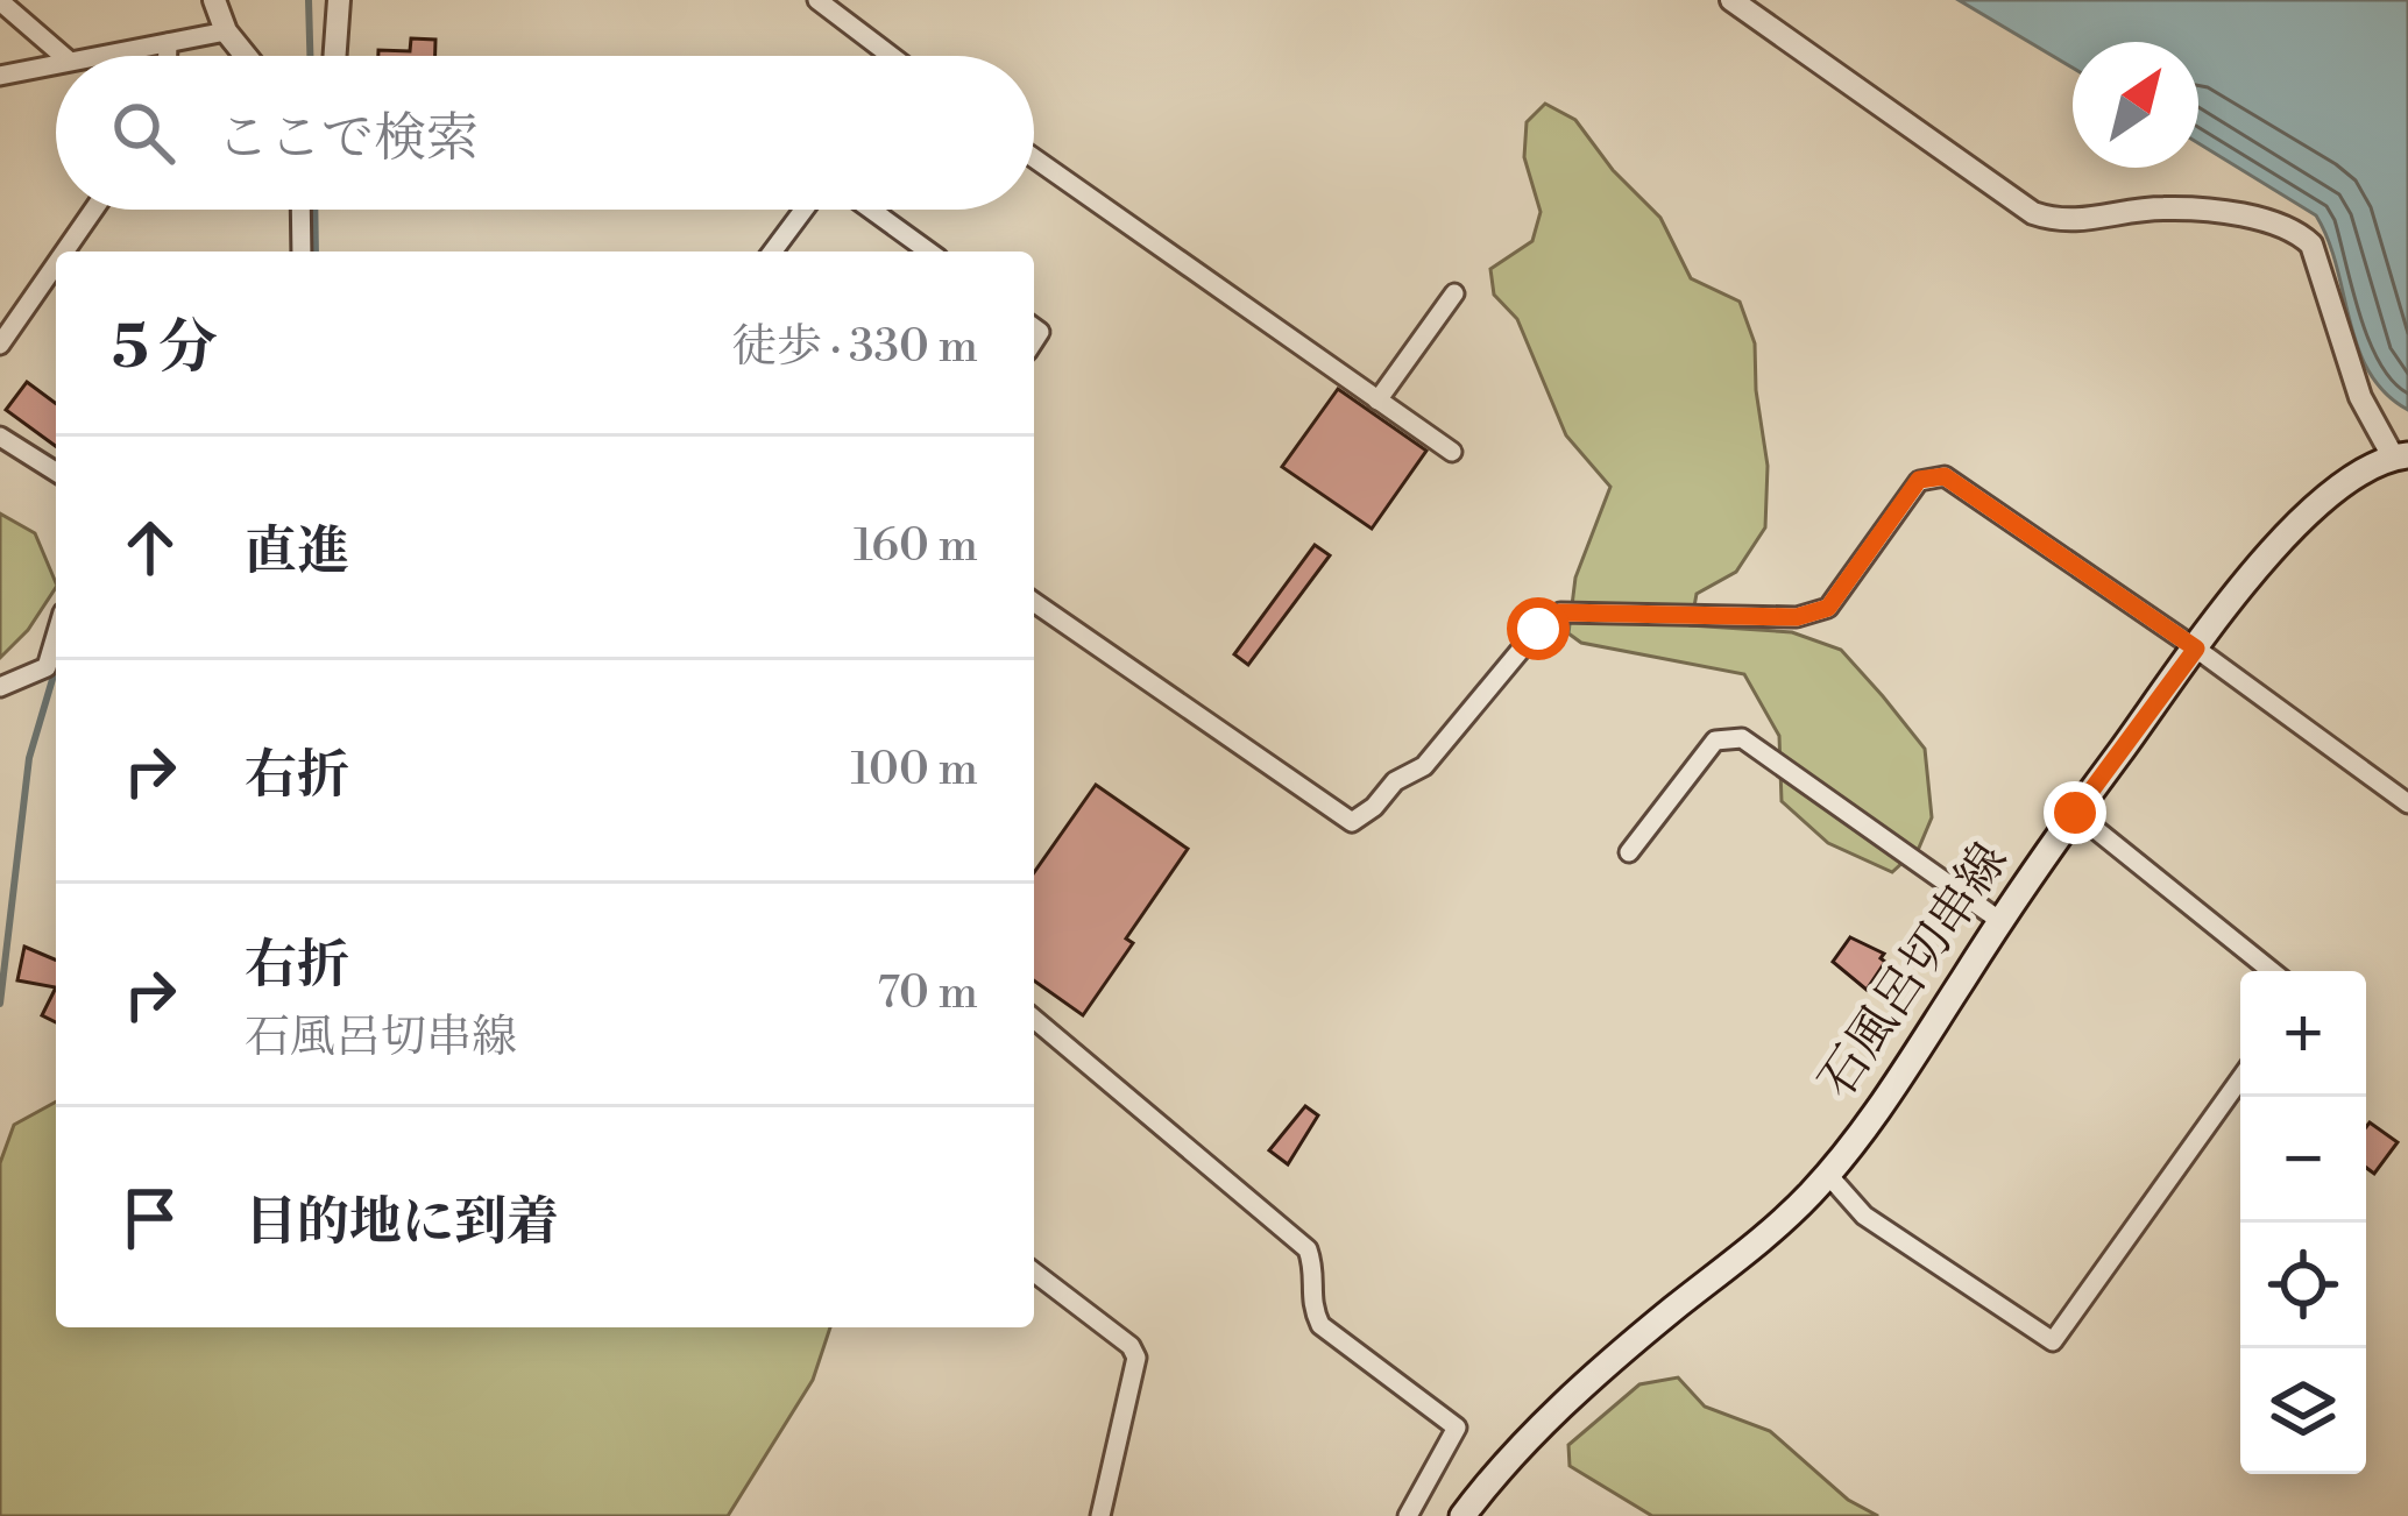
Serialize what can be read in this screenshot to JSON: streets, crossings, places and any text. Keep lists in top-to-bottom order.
{
  "streets": {
    "main road": ["石風呂切串線"]
  },
  "north": "top right",
  "page": {
    "search": "ここで検索",
    "heading": ["5 分", "徒歩 · 330 m"],
    "list": [
      ["直進", "160 m"],
      ["右折", "100 m"],
      ["右折", "石風呂切串線", "70 m"],
      "目的地に到着"
    ],
    "map_buttons": ["+", "−"]
  }
}
